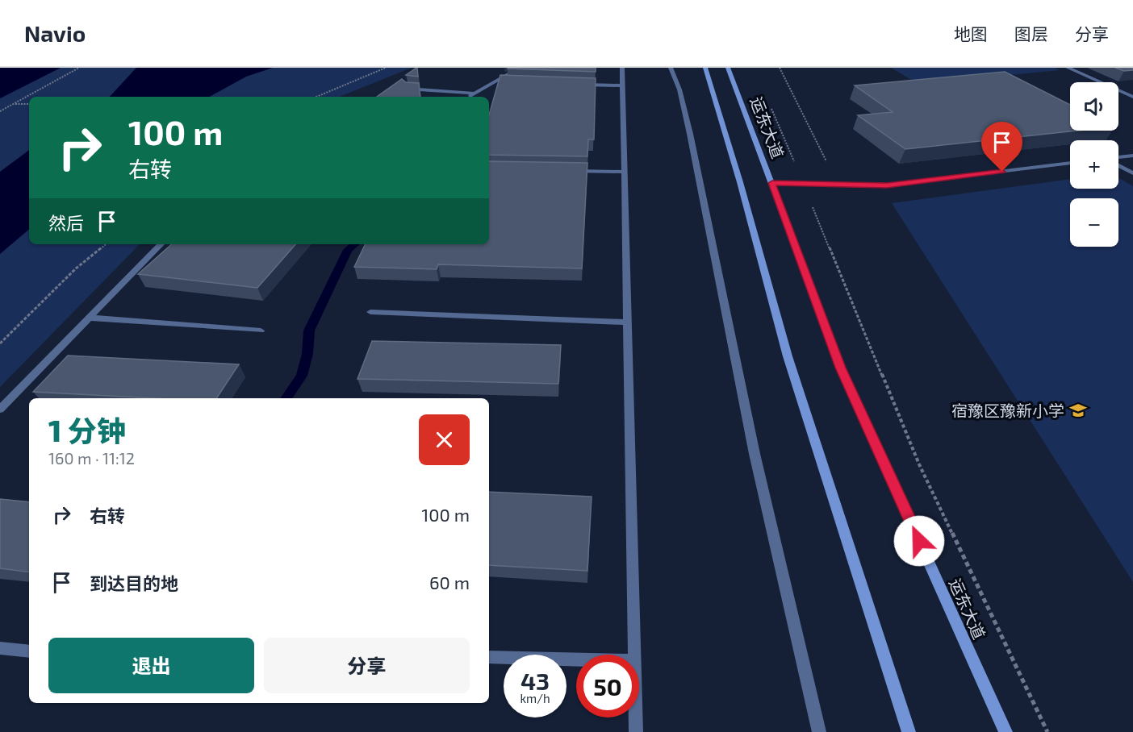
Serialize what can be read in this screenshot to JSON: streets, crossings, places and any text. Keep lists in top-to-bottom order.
{
  "streets": {
    "main road": ["运东大道"]
  },
  "places": {
    "school or university": ["宿豫区豫新小学"]
  },
  "page": {
    "header": "Navio",
    "nav": ["地图", "图层", "分享"],
    "map_buttons": ["+", "−"],
    "turn": ["100 m", "右转"],
    "then": "然后",
    "heading": ["1 分钟", "160 m · 11:12"],
    "list": [
      {
        "name": "右转",
        "value": "100 m"
      },
      {
        "name": "到达目的地",
        "value": "60 m"
      }
    ],
    "buttons": ["退出", "分享"],
    "speed": "43 km/h",
    "limit": "50"
  }
}
